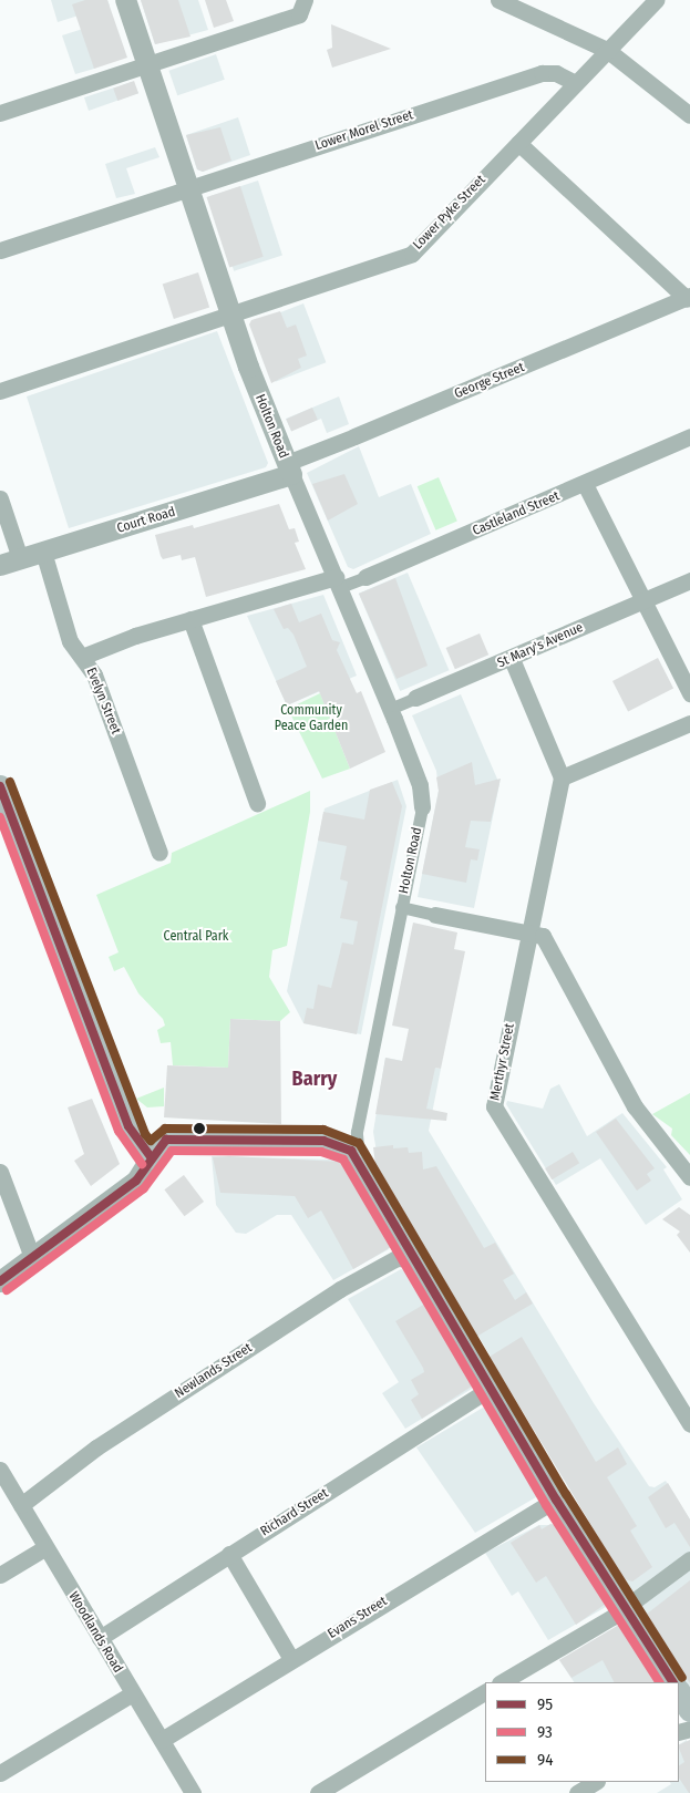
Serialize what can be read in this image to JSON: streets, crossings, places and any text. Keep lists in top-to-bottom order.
{
  "streets": {
    "main road": ["Holton Road"],
    "street": [
      "Lower Morel Street",
      "Lower Pyke Street",
      "George Street",
      "Castleland Street",
      "Court Road",
      "St Mary's Avenue",
      "Evelyn Street",
      "Merthyr Street",
      "Newlands Street",
      "Richard Street",
      "Evans Street",
      "Woodlands Road"
    ]
  },
  "crossings": [
    ["Lower Morel Street", "Lower Pyke Street"],
    ["Lower Morel Street", "Holton Road"],
    ["Lower Pyke Street", "Holton Road"],
    ["George Street", "Holton Road"],
    ["George Street", "Court Road"],
    ["Holton Road", "Castleland Street"],
    ["Holton Road", "Court Road"],
    ["Holton Road", "St Mary's Avenue"],
    ["Holton Road", "Newlands Street"],
    ["Holton Road", "Richard Street"],
    ["Holton Road", "Evans Street"],
    ["Court Road", "Evelyn Street"],
    ["Newlands Street", "Woodlands Road"],
    ["Richard Street", "Woodlands Road"],
    ["Evans Street", "Woodlands Road"]
  ],
  "districts": ["Barry"],
  "parks": ["Community Peace Garden", "Central Park"],
  "lines": ["transit line 94", "transit line 95", "transit line 93"],
  "legend": ["95", "93", "94"]
}
